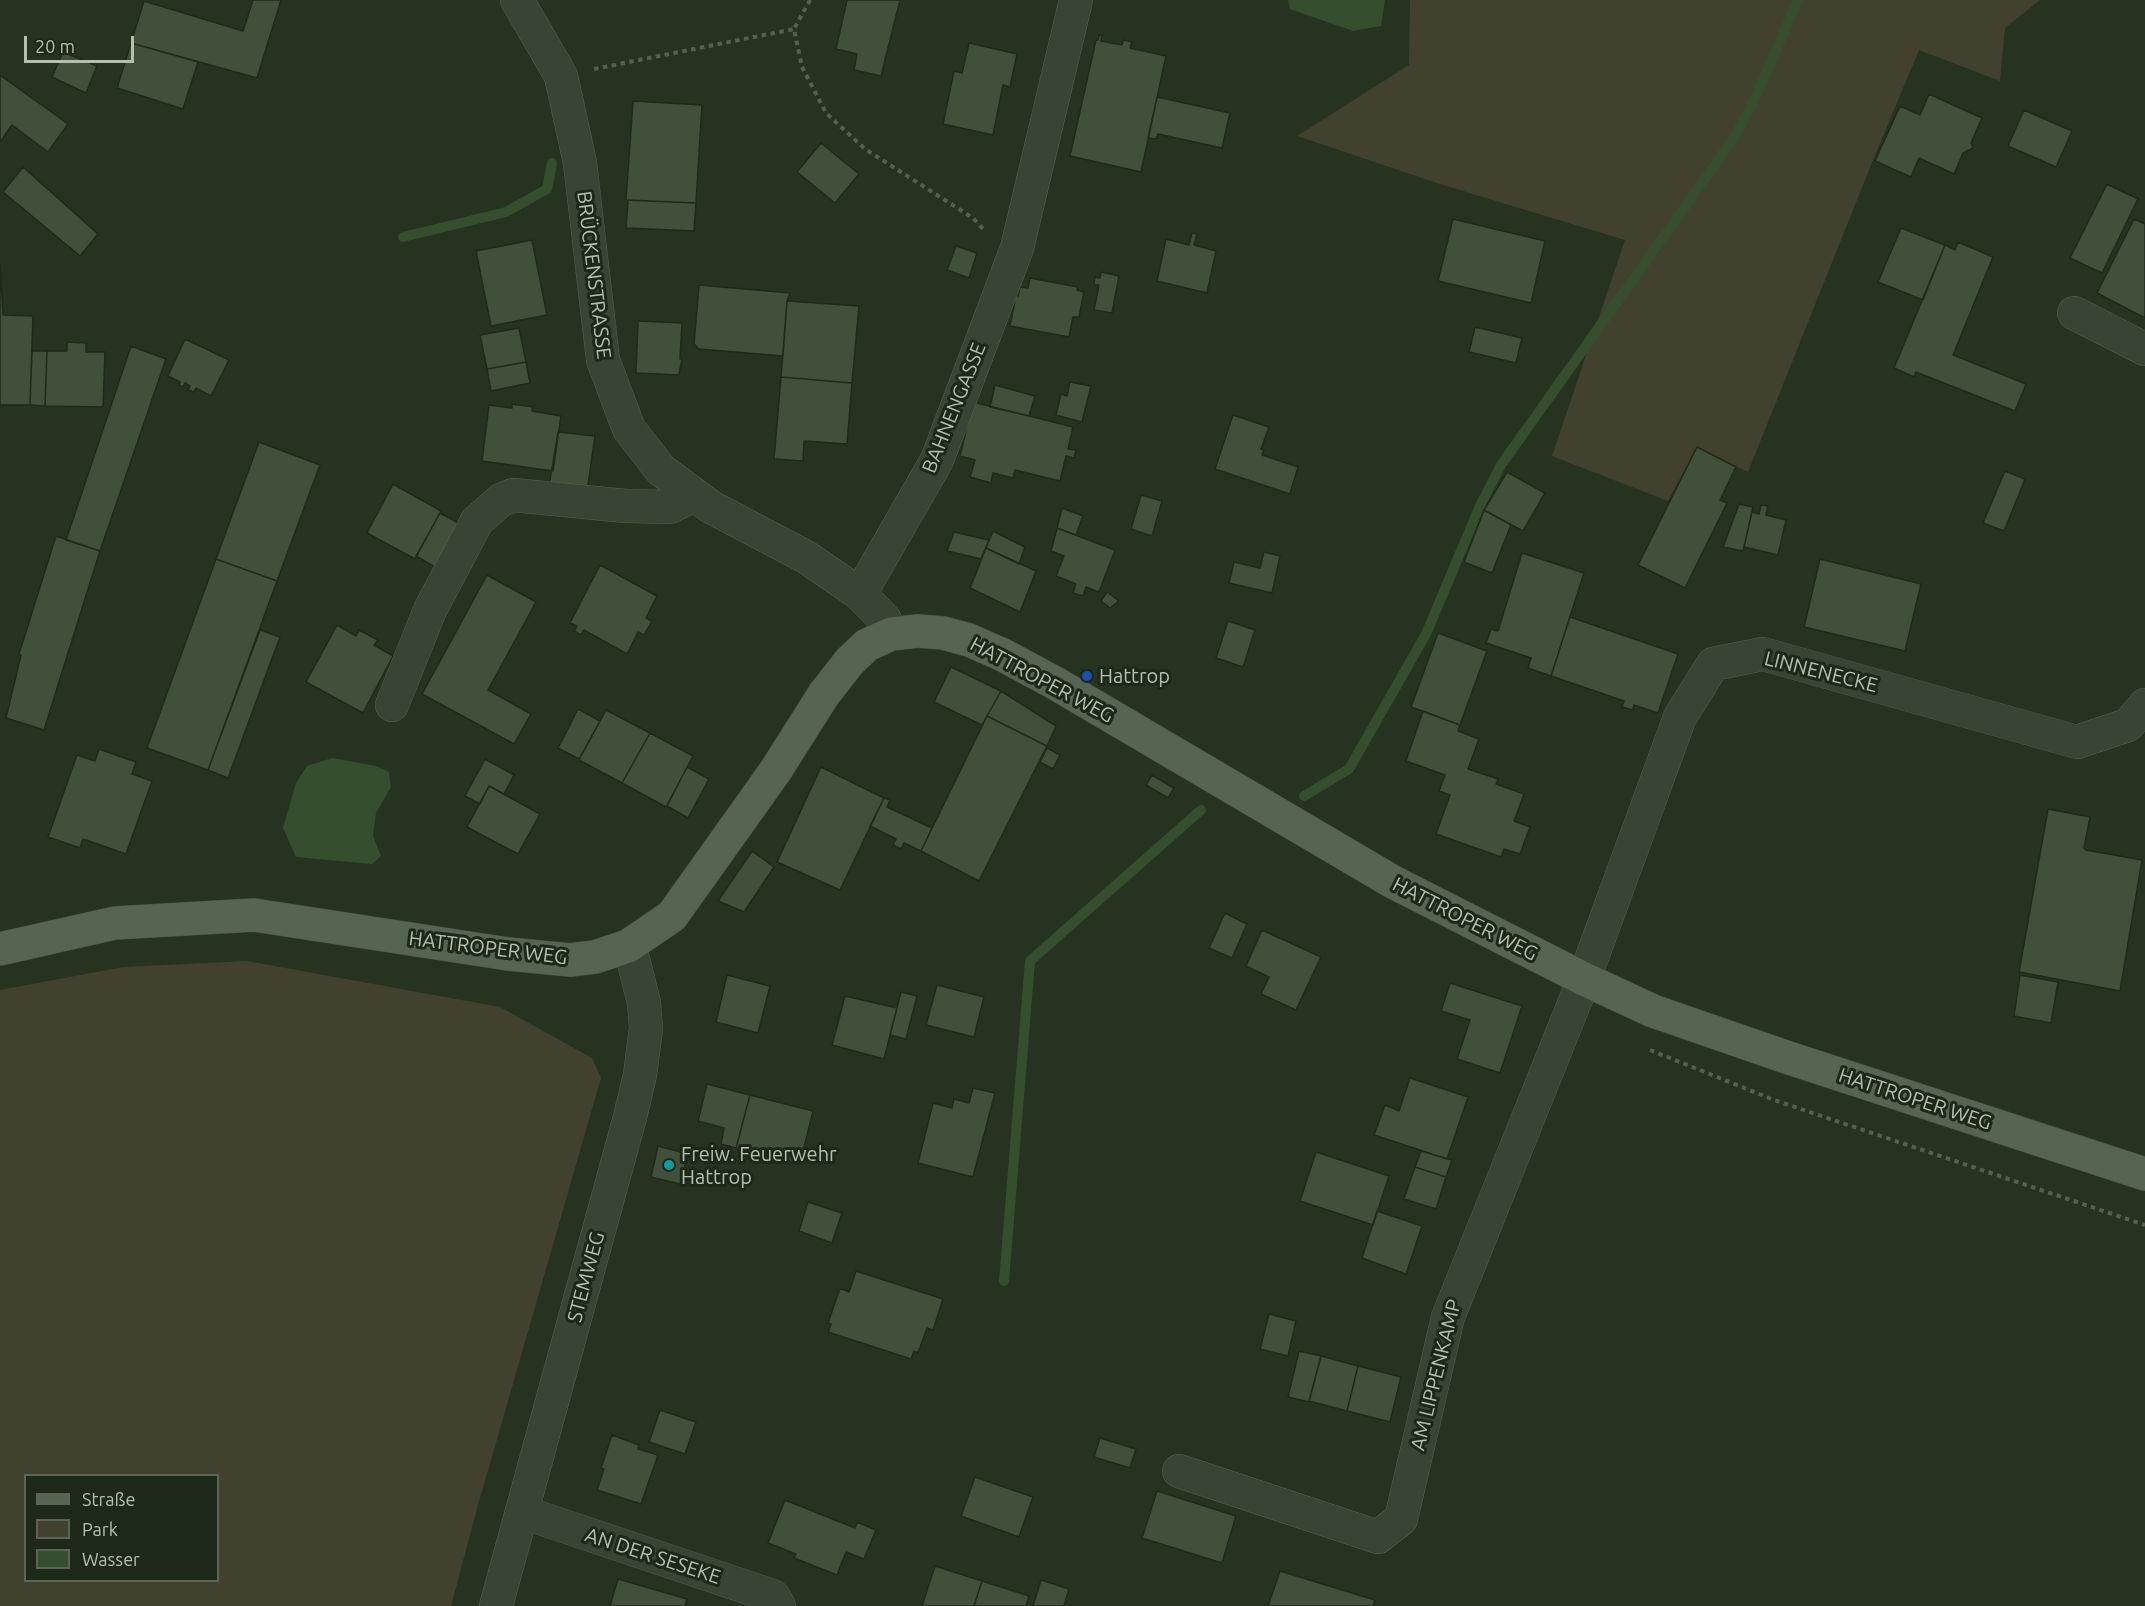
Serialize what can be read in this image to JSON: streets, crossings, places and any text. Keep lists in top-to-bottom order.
{
  "streets": {
    "main road": ["HATTROPER WEG"],
    "street": [
      "BRÜCKENSTRASSE",
      "BAHNENGASSE",
      "LINNENECKE",
      "STEMWEG",
      "AM LIPPENKAMP",
      "AN DER SESEKE"
    ]
  },
  "crossings": [
    ["BRÜCKENSTRASSE", "BAHNENGASSE"],
    ["BRÜCKENSTRASSE", "HATTROPER WEG"],
    ["LINNENECKE", "HATTROPER WEG"],
    ["LINNENECKE", "AM LIPPENKAMP"],
    ["HATTROPER WEG", "STEMWEG"],
    ["HATTROPER WEG", "AM LIPPENKAMP"],
    ["STEMWEG", "AN DER SESEKE"]
  ],
  "places": ["Hattrop", "Freiw. Feuerwehr Hattrop"],
  "legend": ["Straße", "Park", "Wasser"],
  "scale_bar": "20 m"
}
